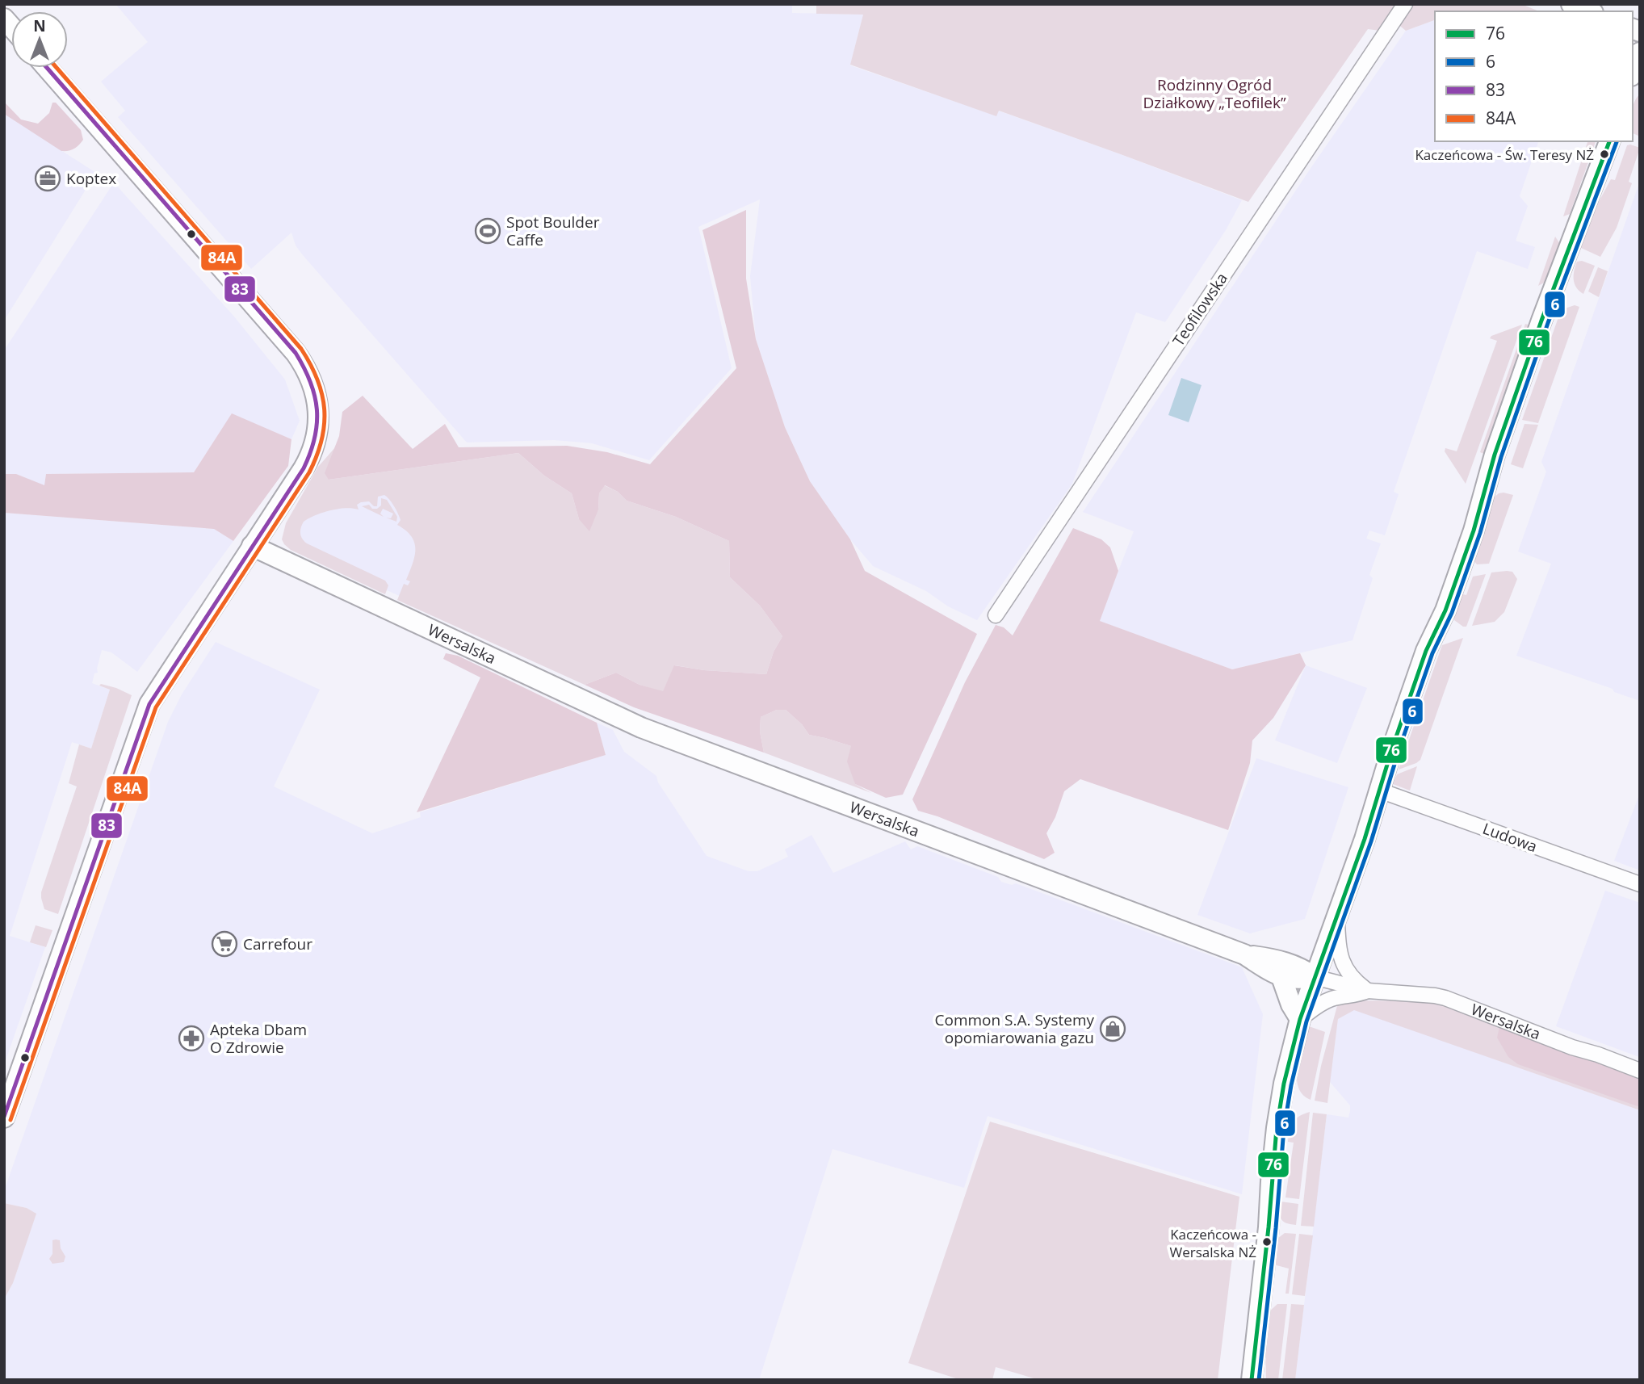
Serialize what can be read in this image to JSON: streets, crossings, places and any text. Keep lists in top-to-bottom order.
{
  "streets": {
    "street": ["Teofilowska", "Wersalska", "Ludowa"]
  },
  "parks": ["Rodzinny Ogród Działkowy „Teofilek”"],
  "places": {
    "other": ["Kaczeńcowa - Św. Teresy NŻ", "Kaczeńcowa - Wersalska NŻ"],
    "office": ["Koptex"],
    "sports": ["Spot Boulder Caffe"],
    "supermarket": ["Carrefour"],
    "shop": ["Common S.A. Systemy opomiarowania gazu"],
    "pharmacy": ["Apteka Dbam O Zdrowie"]
  },
  "lines": [
    "transit line 83",
    "transit line 84A",
    "transit line 76",
    "transit line 6"
  ],
  "legend": [
    "76",
    "6",
    "83",
    "84A"
  ],
  "north": "top"
}
